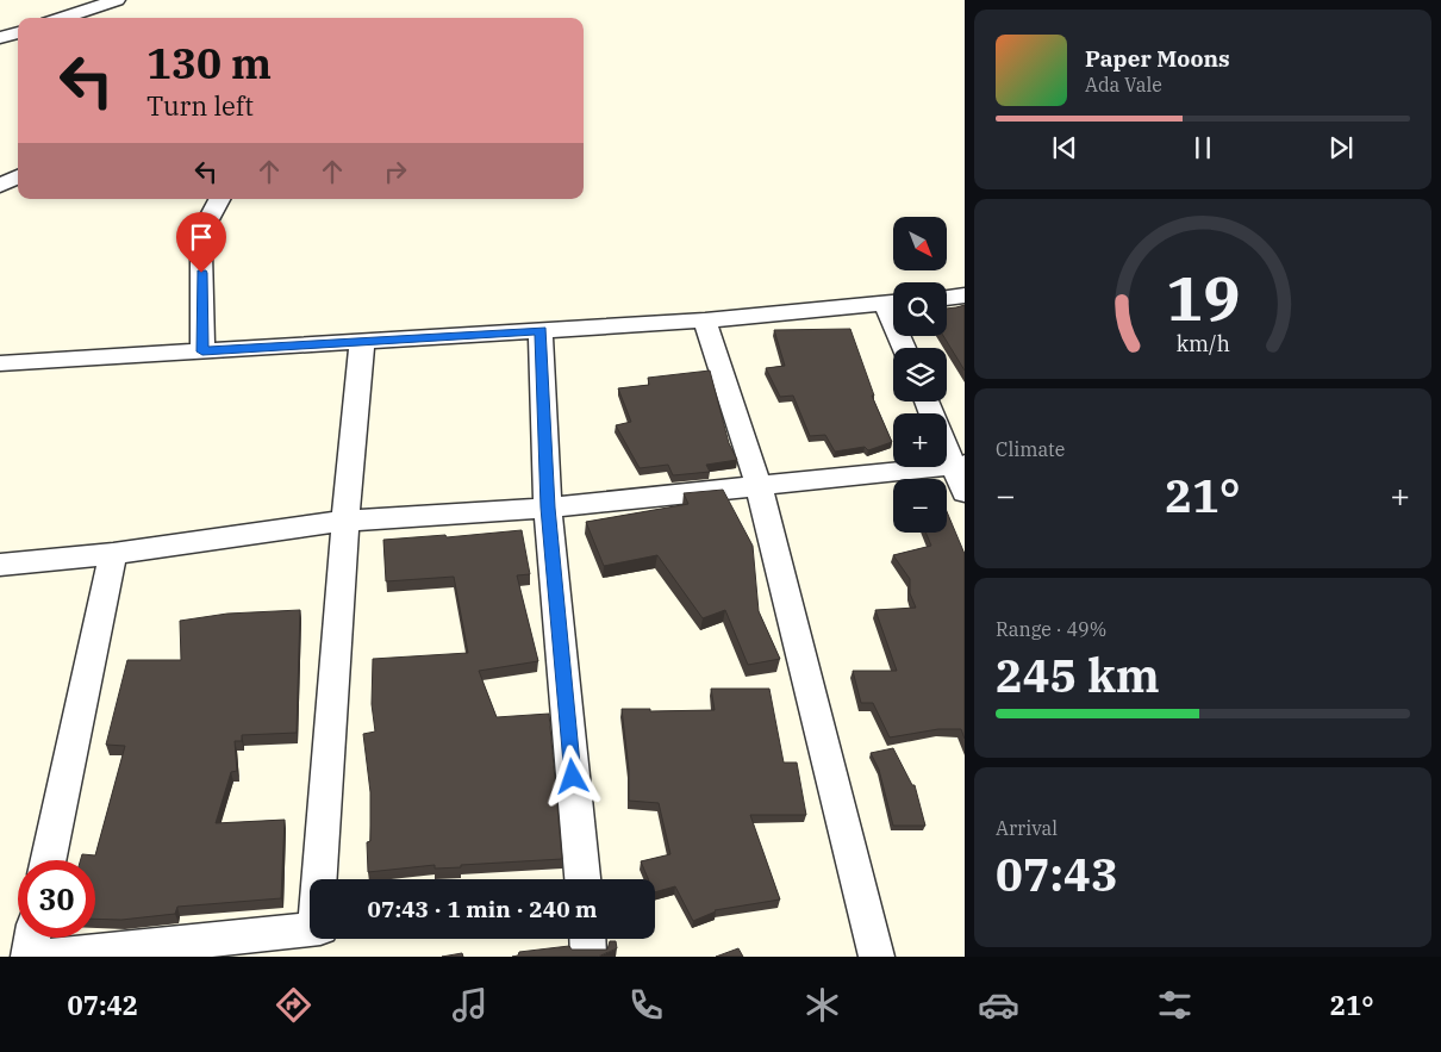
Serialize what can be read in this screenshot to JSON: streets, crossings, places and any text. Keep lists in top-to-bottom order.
{
  "north": "bottom right",
  "page": {
    "turn": ["130 m", "Turn left"],
    "song": ["Paper Moons", "Ada Vale"],
    "map_buttons": ["+", "−"],
    "tile": [
      "Climate",
      ["Range · 49%", "245 km"],
      ["Arrival", "07:43"]
    ],
    "heat": ["−", "21°", "+"],
    "limit": "30",
    "trip": "07:43 · 1 min · 240 m",
    "tabs": ["07:42", "21°"],
    "gauge": ["19", "km/h"]
  }
}
